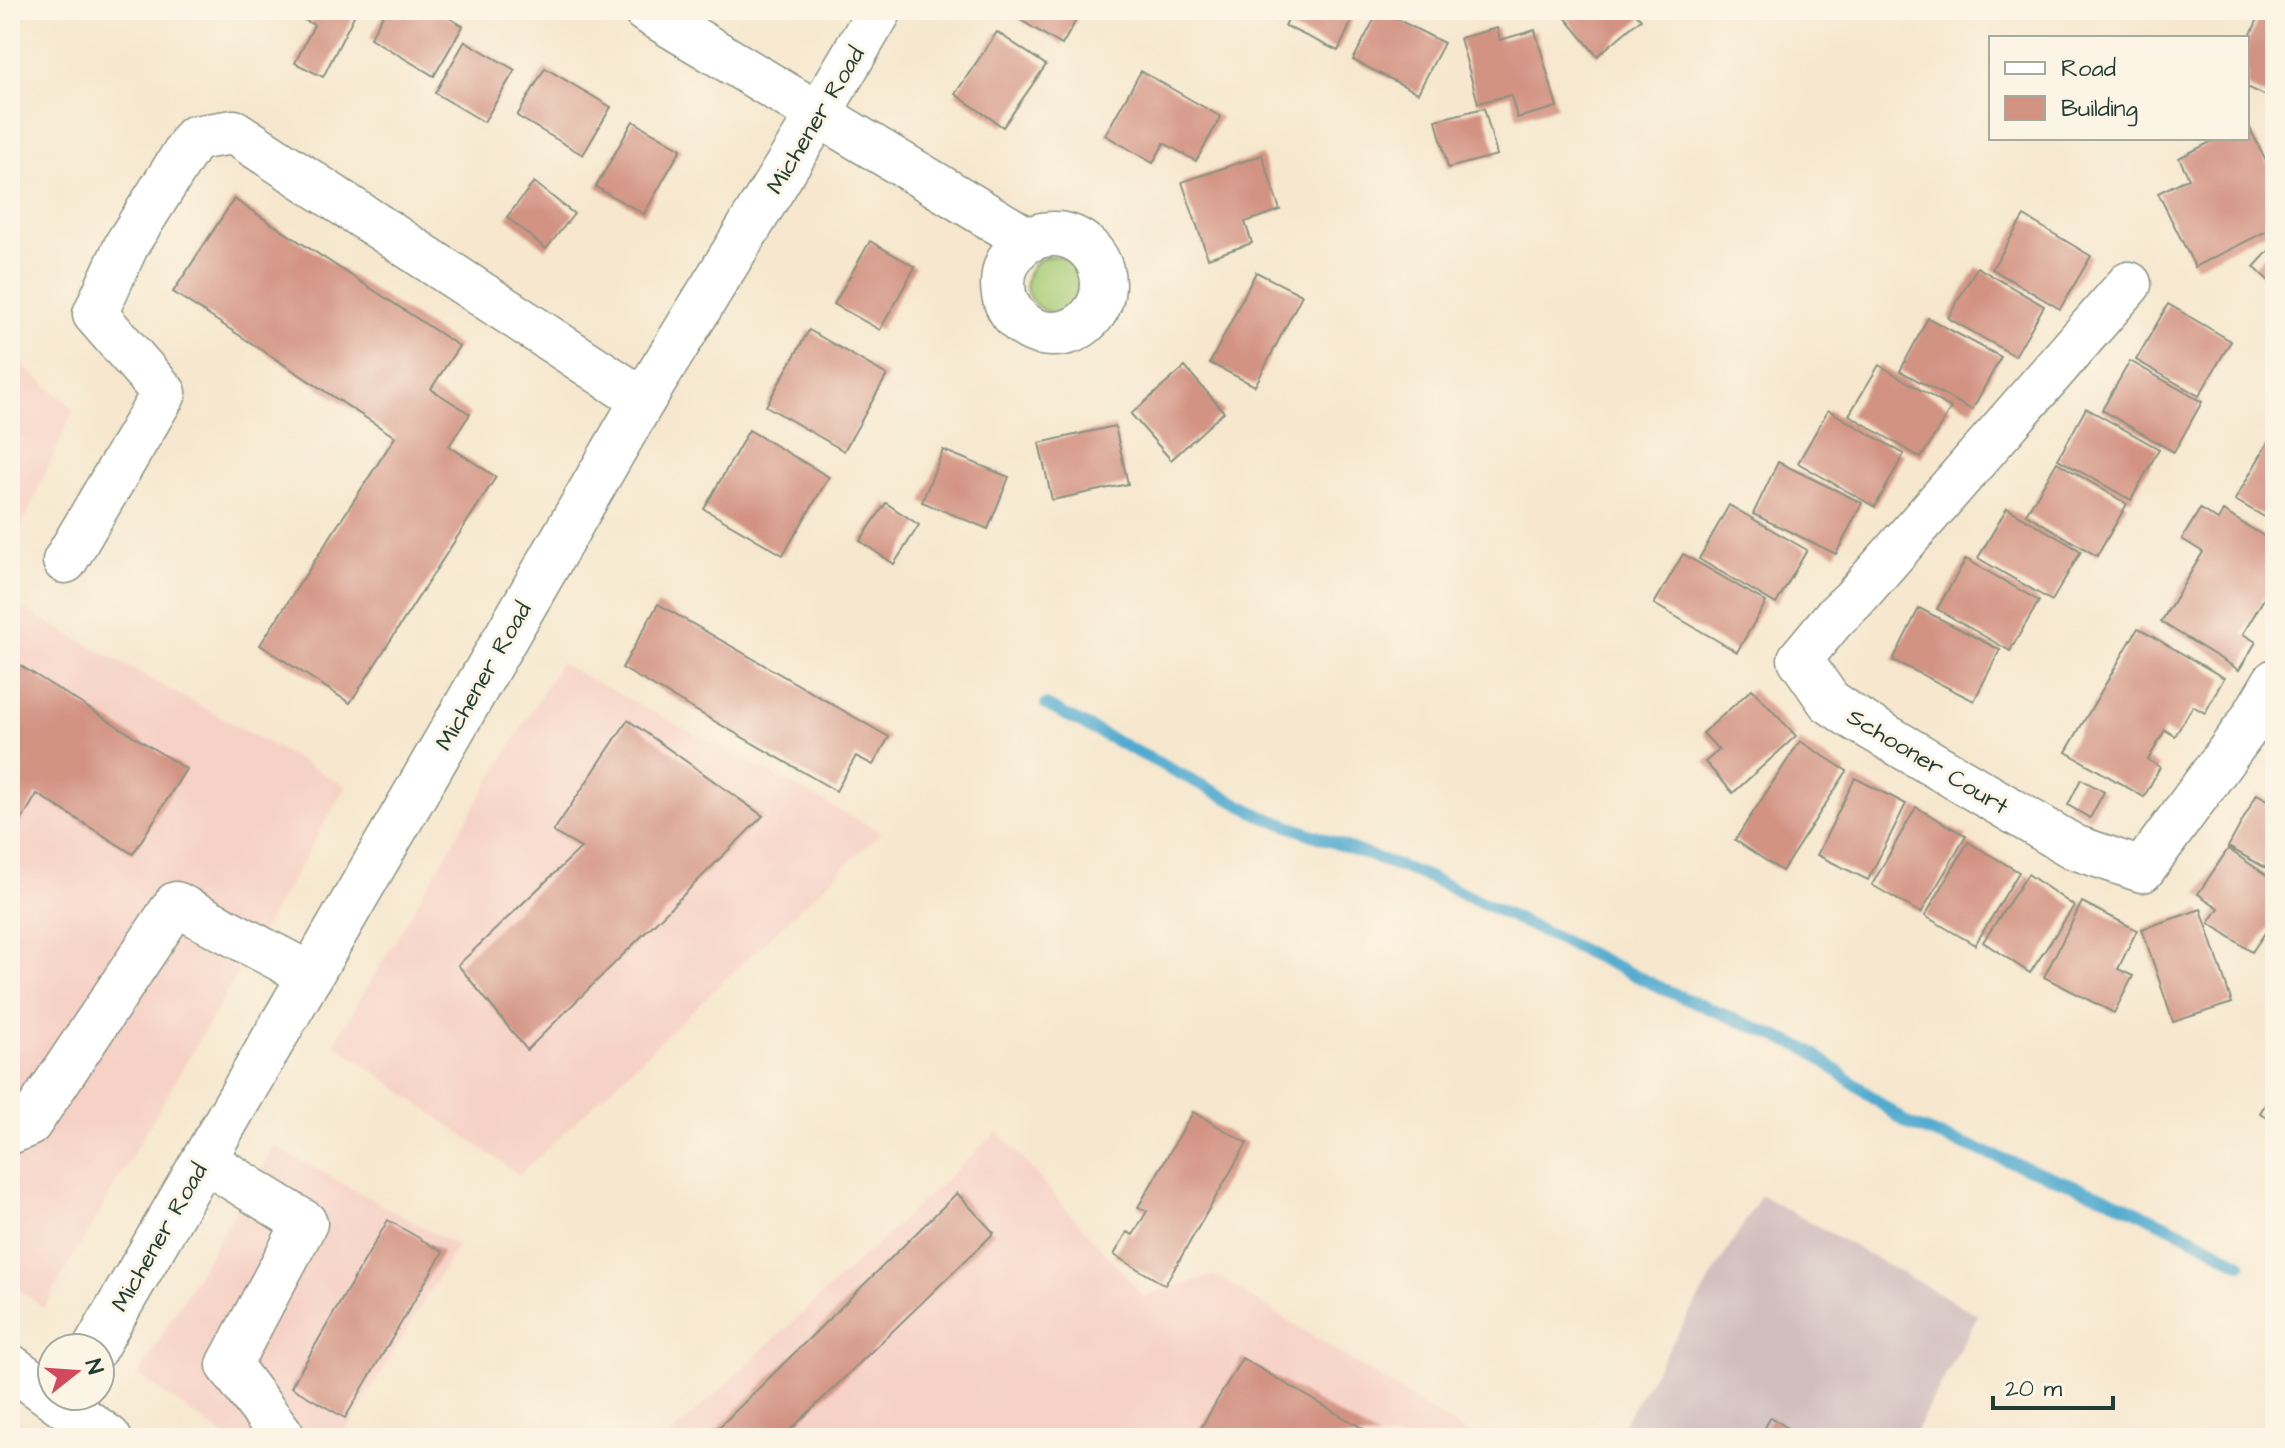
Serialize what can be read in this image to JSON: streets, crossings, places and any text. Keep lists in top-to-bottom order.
{
  "streets": {
    "street": ["Michener Road", "Schooner Court"]
  },
  "legend": ["Road", "Building"],
  "scale_bar": "20 m",
  "north": "right"
}
